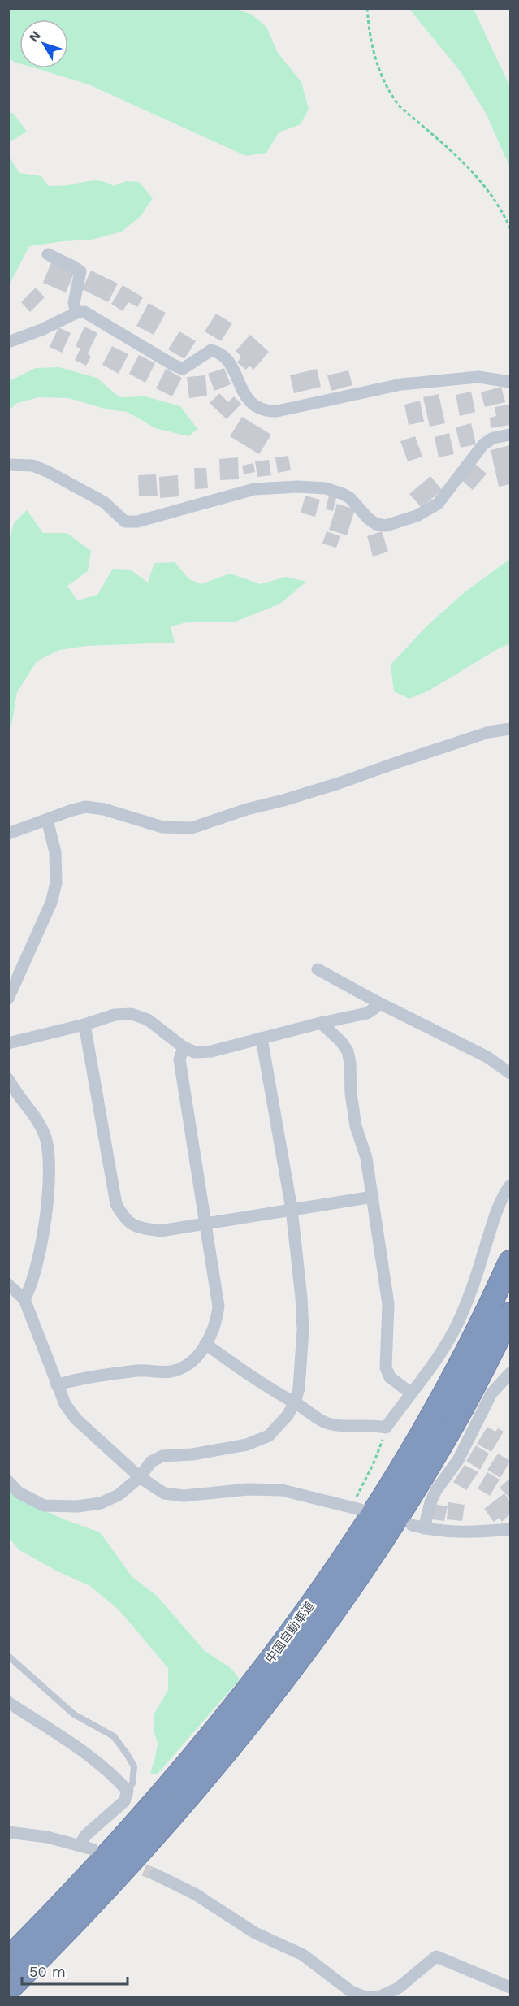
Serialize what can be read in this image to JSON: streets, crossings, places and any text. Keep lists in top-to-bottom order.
{
  "streets": {
    "highway": ["中国自動車道"]
  },
  "scale_bar": "50 m",
  "north": "top left"
}
